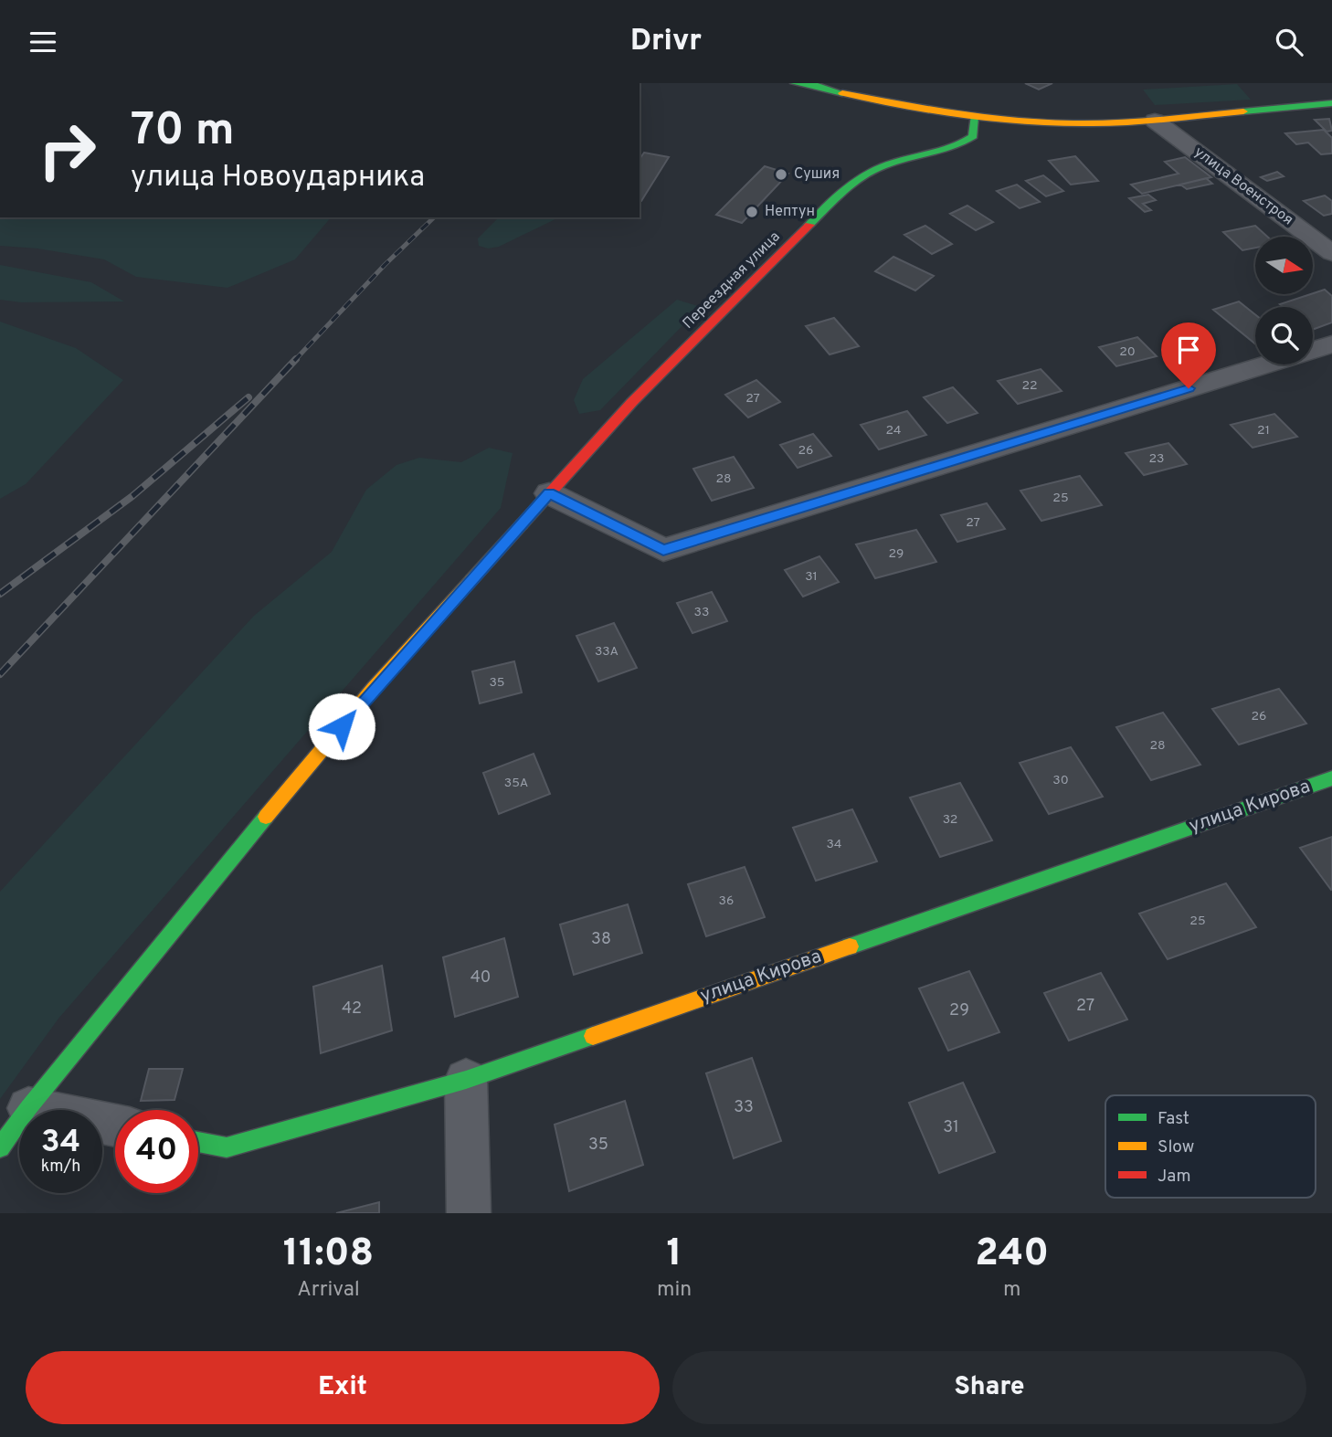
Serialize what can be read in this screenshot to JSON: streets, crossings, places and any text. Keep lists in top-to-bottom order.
{
  "streets": {
    "street": ["улица Военстроя", "Переездная улица", "улица Кирова"]
  },
  "places": ["Сушия", "Нептун"],
  "house_numbers": [
    "20",
    "22",
    "27",
    "24",
    "21",
    "26",
    "23",
    "28",
    "25",
    "27",
    "29",
    "31",
    "33",
    "33А",
    "35",
    "26",
    "28",
    "30",
    "35А",
    "32",
    "34",
    "36",
    "25",
    "38",
    "40",
    "27",
    "42",
    "29",
    "33",
    "31",
    "35"
  ],
  "legend": ["Fast", "Slow", "Jam"],
  "north": "right",
  "page": {
    "header": "Drivr",
    "turn": ["70 m", "улица Новоударника"],
    "speed": "34 km/h",
    "limit": "40",
    "eta": [
      "11:08",
      "Arrival",
      "1",
      "min",
      "240",
      "m"
    ],
    "buttons": ["Exit", "Share"]
  }
}
